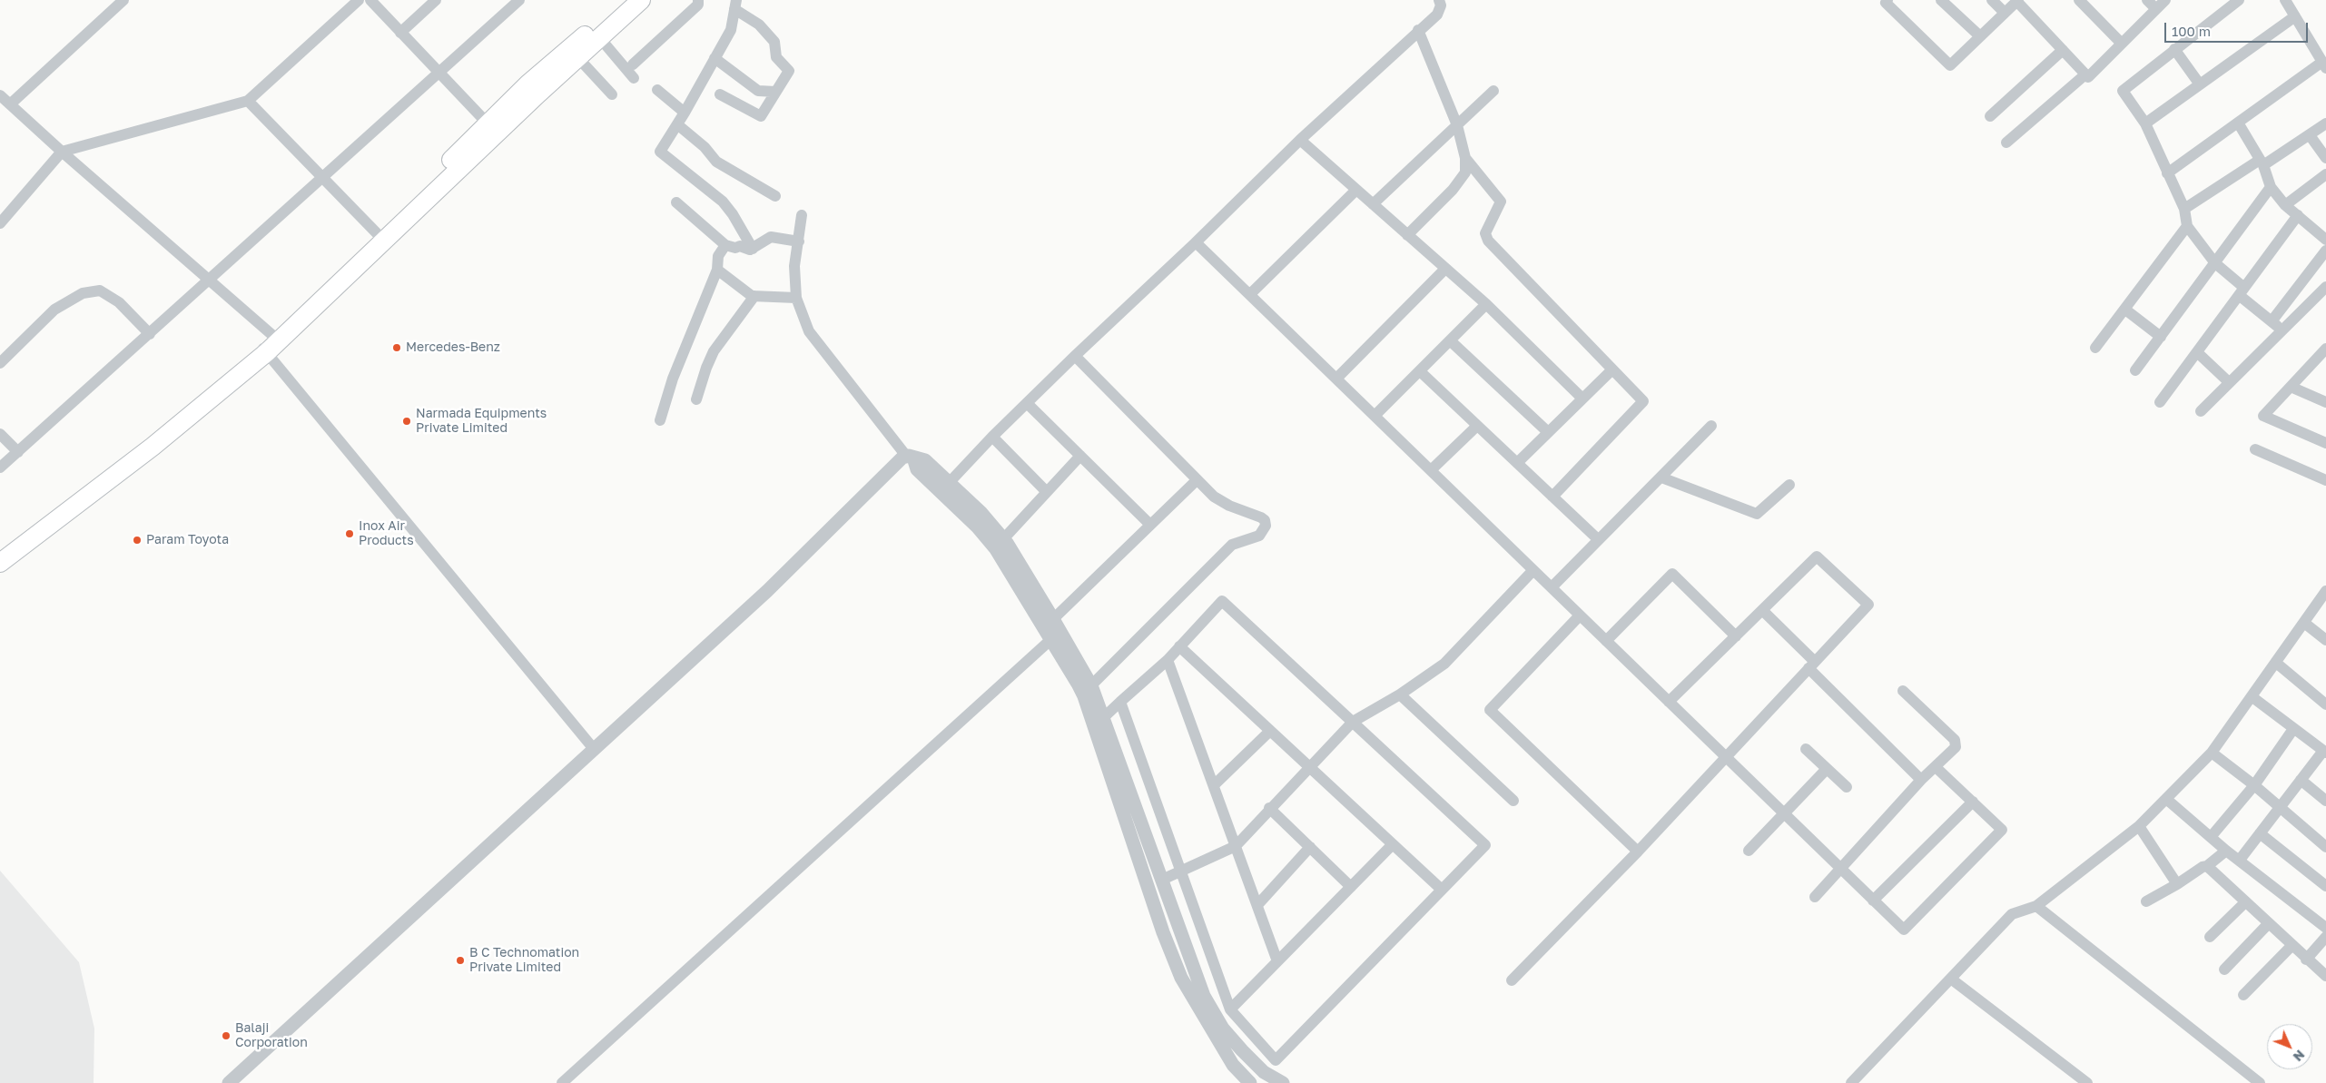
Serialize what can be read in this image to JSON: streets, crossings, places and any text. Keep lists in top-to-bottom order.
{
  "places": [
    "Mercedes-Benz",
    "Narmada Equipments Private Limited",
    "Inox Air Products",
    "Param Toyota",
    "B C Technomation Private Limited",
    "Balaji Corporation"
  ],
  "scale_bar": "100 m",
  "north": "bottom right"
}
